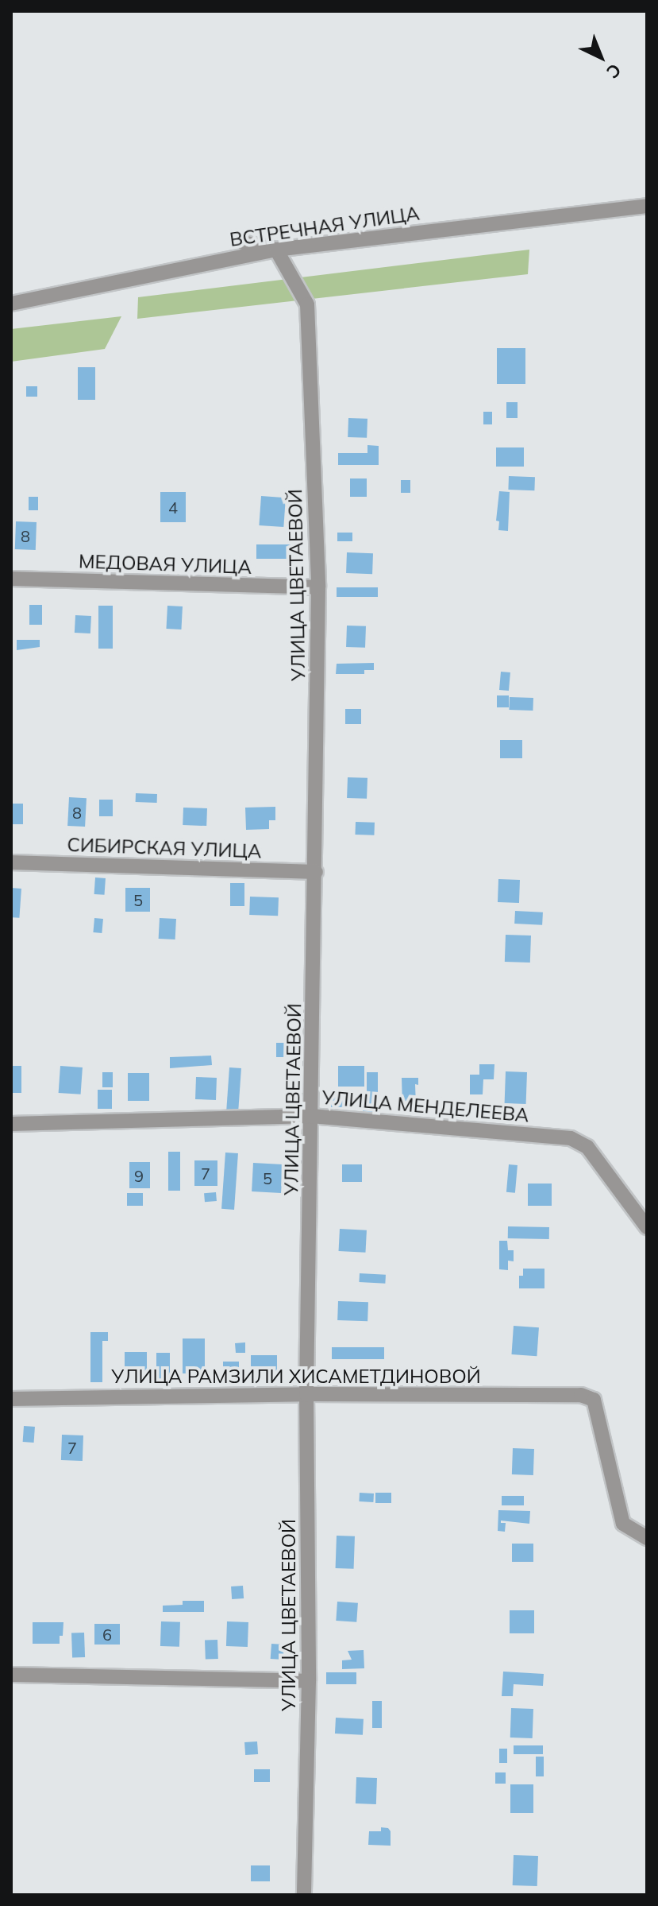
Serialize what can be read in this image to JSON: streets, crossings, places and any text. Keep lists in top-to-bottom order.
{
  "streets": {
    "street": [
      "ВСТРЕЧНАЯ УЛИЦА",
      "МЕДОВАЯ УЛИЦА",
      "УЛИЦА ЦВЕТАЕВОЙ",
      "СИБИРСКАЯ УЛИЦА",
      "УЛИЦА МЕНДЕЛЕЕВА",
      "УЛИЦА РАМЗИЛИ ХИСАМЕТДИНОВОЙ"
    ]
  },
  "crossings": [
    ["ВСТРЕЧНАЯ УЛИЦА", "УЛИЦА ЦВЕТАЕВОЙ"],
    ["МЕДОВАЯ УЛИЦА", "УЛИЦА ЦВЕТАЕВОЙ"],
    ["УЛИЦА ЦВЕТАЕВОЙ", "СИБИРСКАЯ УЛИЦА"],
    ["УЛИЦА ЦВЕТАЕВОЙ", "УЛИЦА МЕНДЕЛЕЕВА"],
    ["УЛИЦА ЦВЕТАЕВОЙ", "УЛИЦА РАМЗИЛИ ХИСАМЕТДИНОВОЙ"]
  ],
  "house_numbers": [
    "4",
    "8",
    "8",
    "5",
    "7",
    "9",
    "5",
    "7",
    "6"
  ],
  "north": "bottom right"
}
